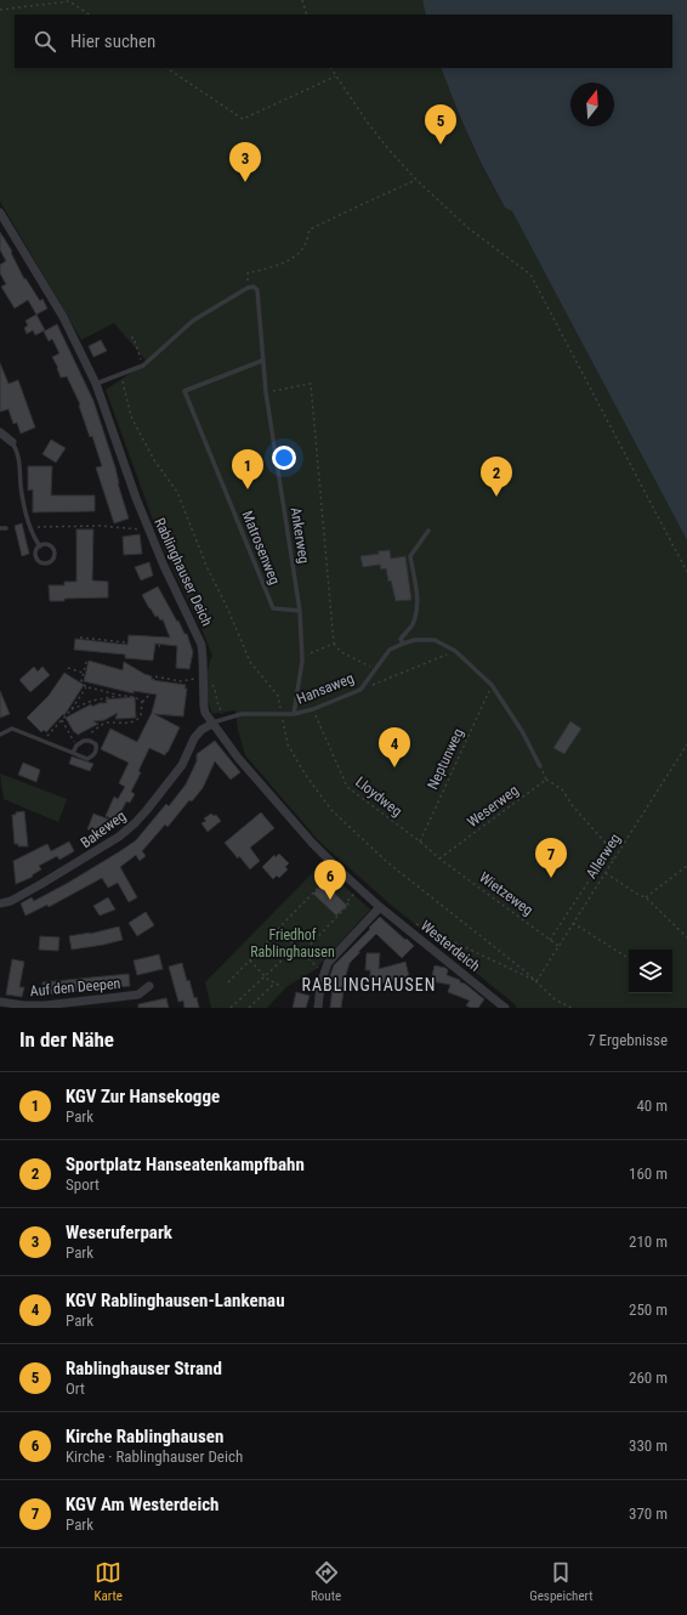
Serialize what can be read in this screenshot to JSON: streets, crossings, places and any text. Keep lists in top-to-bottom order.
{
  "streets": {
    "street": [
      "Rablinghauser Deich",
      "Bakeweg",
      "Westerdeich",
      "Auf den Deepen"
    ],
    "lane": ["Ankerweg", "Matrosenweg", "Hansaweg"],
    "path": [
      "Neptunweg",
      "Lloydweg",
      "Weserweg",
      "Allerweg",
      "Wietzeweg"
    ]
  },
  "crossings": [
    ["Ankerweg", "Matrosenweg"],
    ["Ankerweg", "Hansaweg"],
    ["Rablinghauser Deich", "Hansaweg"],
    ["Rablinghauser Deich", "Bakeweg"],
    ["Rablinghauser Deich", "Westerdeich"],
    ["Hansaweg", "Neptunweg"],
    ["Hansaweg", "Lloydweg"],
    ["Hansaweg", "Bakeweg"],
    ["Neptunweg", "Lloydweg"],
    ["Lloydweg", "Weserweg"],
    ["Lloydweg", "Wietzeweg"],
    ["Weserweg", "Wietzeweg"],
    ["Allerweg", "Wietzeweg"]
  ],
  "districts": ["RABLINGHAUSEN"],
  "parks": ["Friedhof Rablinghausen"],
  "north": "top",
  "page": {
    "search": "Hier suchen",
    "pins": [
      "5",
      "3",
      "1",
      "2",
      "4",
      "7",
      "6"
    ],
    "heading": ["In der Nähe", "7 Ergebnisse"],
    "list": [
      {
        "mark": "1",
        "name": "KGV Zur Hansekogge",
        "note": "Park",
        "value": "40 m"
      },
      {
        "mark": "2",
        "name": "Sportplatz Hanseatenkampfbahn",
        "note": "Sport",
        "value": "160 m"
      },
      {
        "mark": "3",
        "name": "Weseruferpark",
        "note": "Park",
        "value": "210 m"
      },
      {
        "mark": "4",
        "name": "KGV Rablinghausen-Lankenau",
        "note": "Park",
        "value": "250 m"
      },
      {
        "mark": "5",
        "name": "Rablinghauser Strand",
        "note": "Ort",
        "value": "260 m"
      },
      {
        "mark": "6",
        "name": "Kirche Rablinghausen",
        "note": "Kirche · Rablinghauser Deich",
        "value": "330 m"
      },
      {
        "mark": "7",
        "name": "KGV Am Westerdeich",
        "note": "Park",
        "value": "370 m"
      }
    ],
    "nav": ["Karte", "Route", "Gespeichert"]
  }
}
